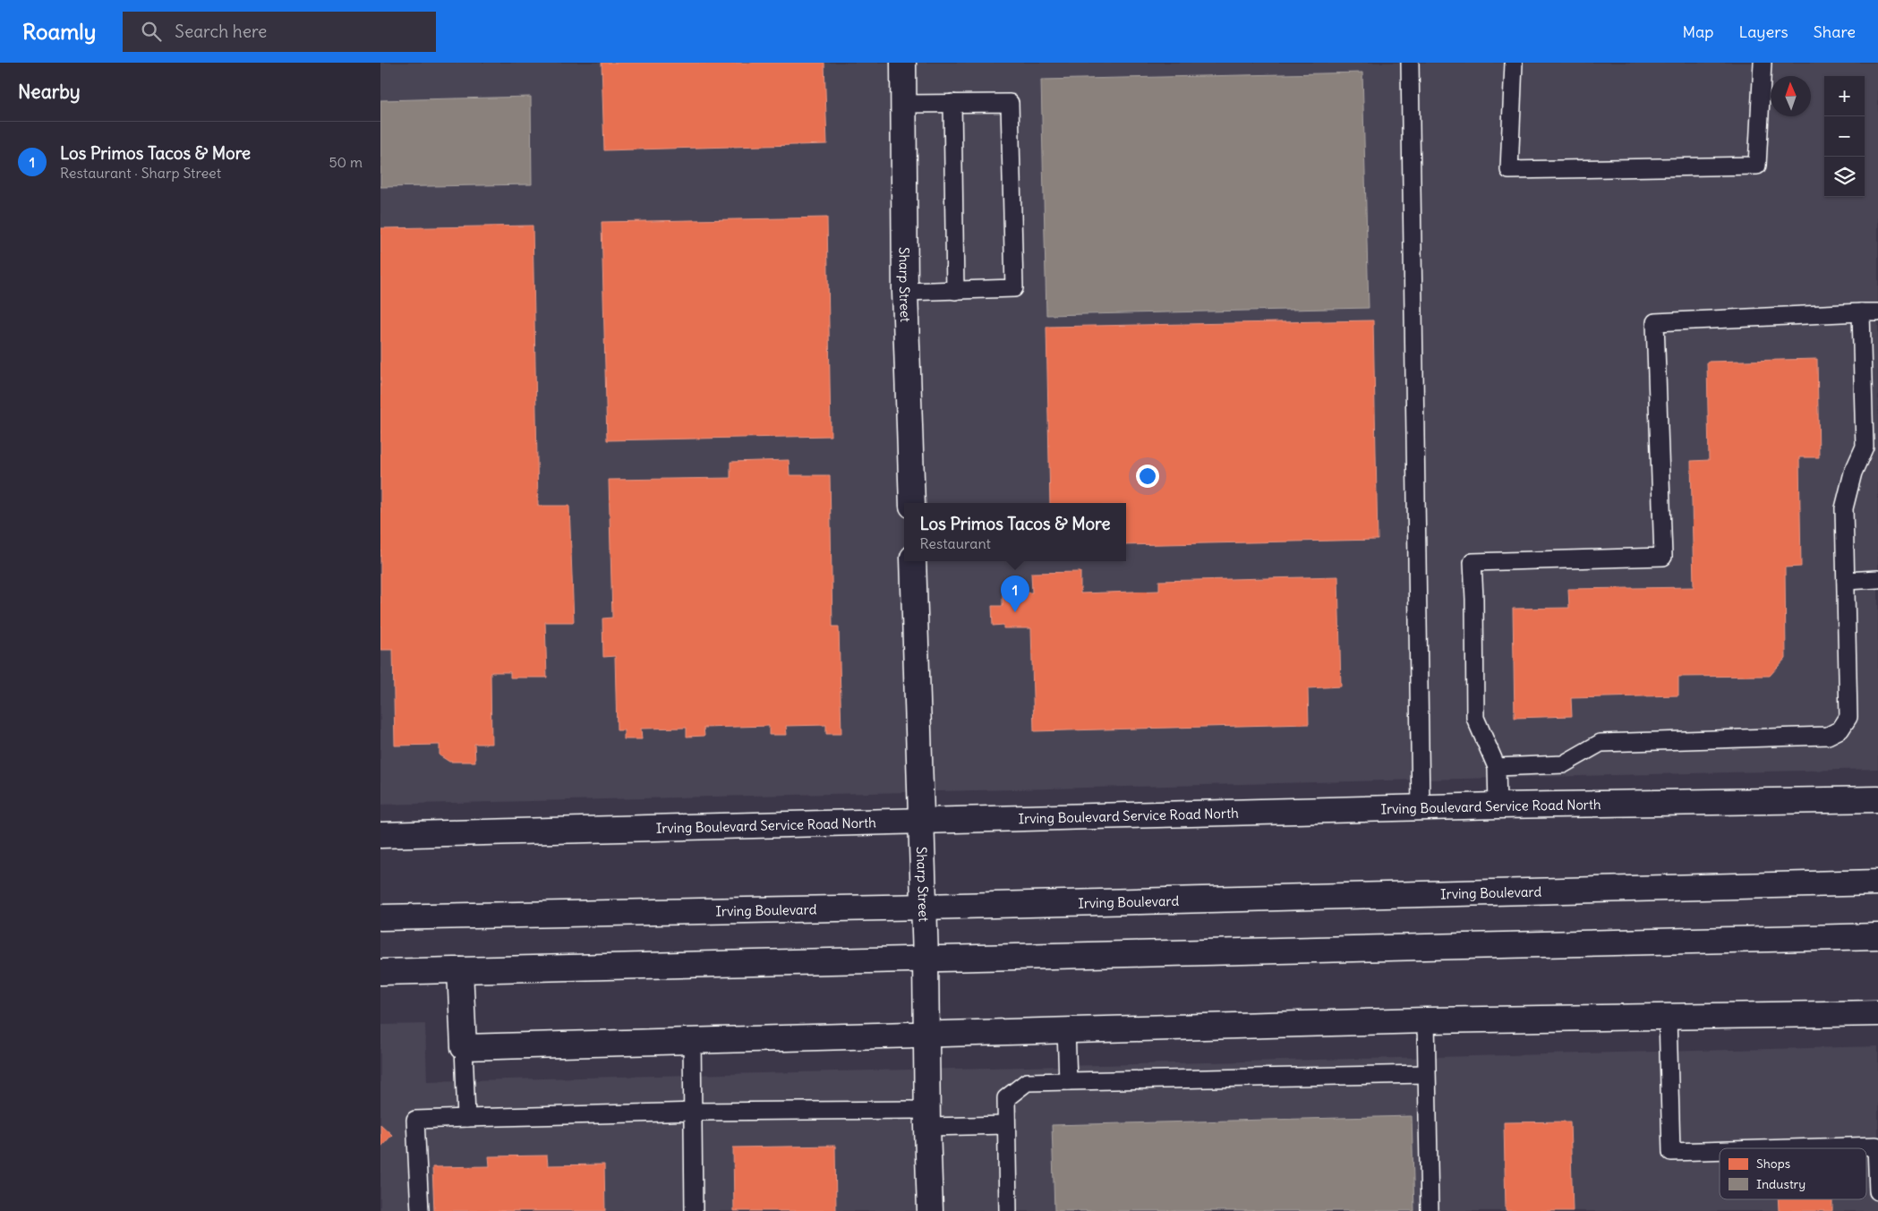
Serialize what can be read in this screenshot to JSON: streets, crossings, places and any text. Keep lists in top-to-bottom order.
{
  "streets": {
    "street": ["Sharp Street", "Irving Boulevard Service Road North", "Irving Boulevard"]
  },
  "crossings": [
    ["Sharp Street", "Irving Boulevard Service Road North"],
    ["Sharp Street", "Irving Boulevard"]
  ],
  "legend": ["Shops", "Industry"],
  "north": "top",
  "page": {
    "header": "Roamly",
    "search": "Search here",
    "nav": ["Map", "Layers", "Share"],
    "heading": "Nearby",
    "map_buttons": ["+", "−"],
    "list": [
      {
        "mark": "1",
        "name": "Los Primos Tacos & More",
        "note": "Restaurant · Sharp Street",
        "value": "50 m"
      }
    ],
    "popup": ["Los Primos Tacos & More", "Restaurant"],
    "pins": "1"
  }
}
